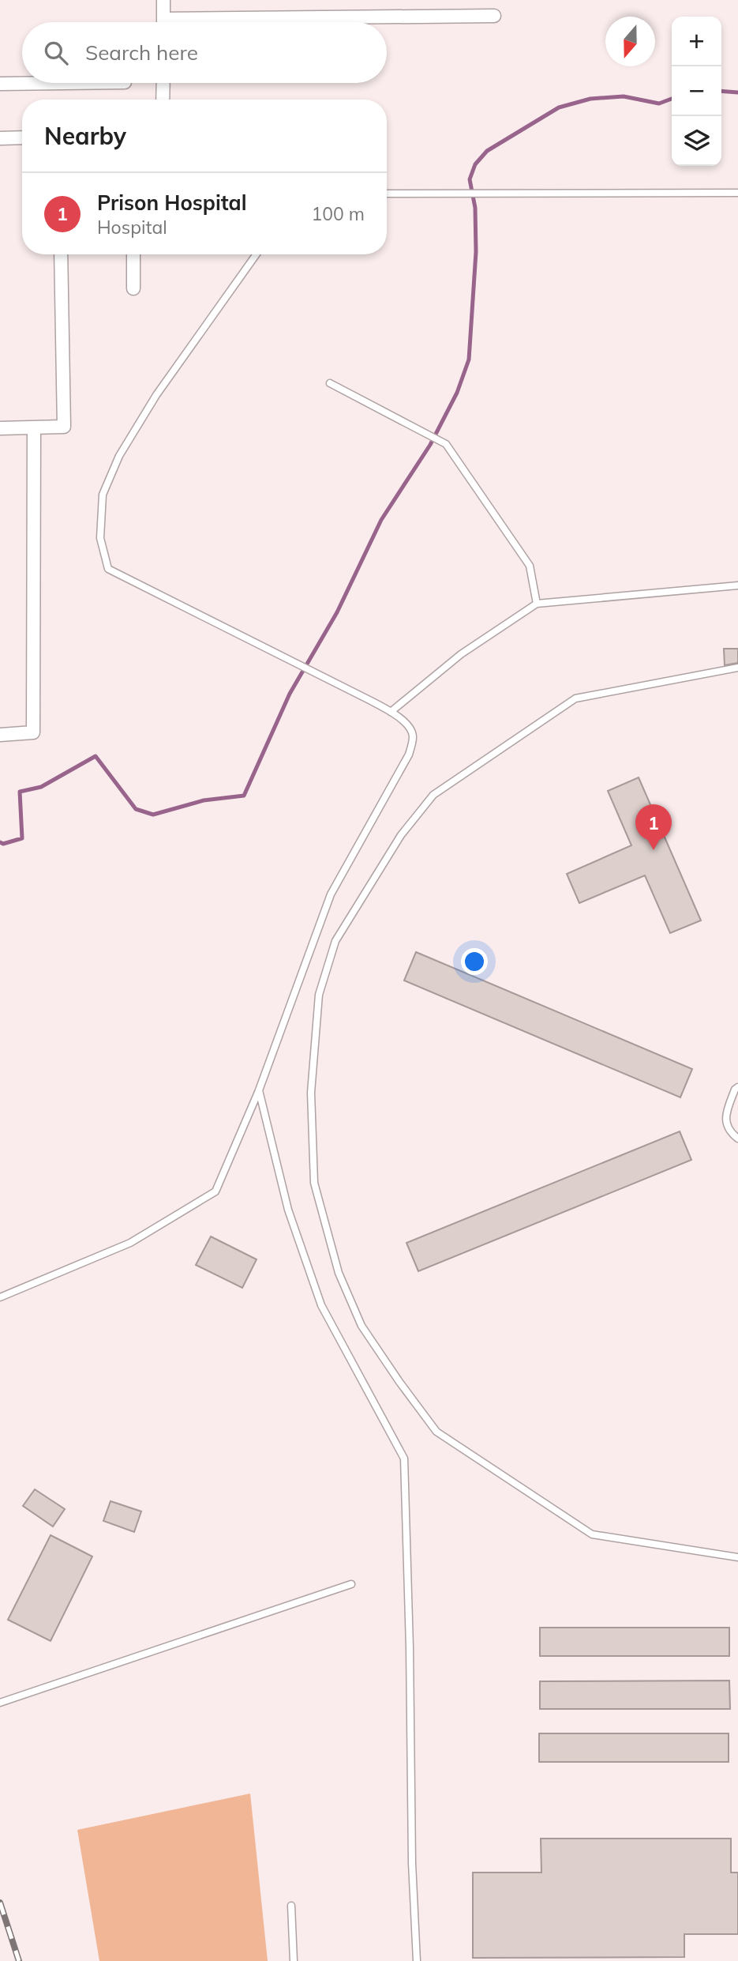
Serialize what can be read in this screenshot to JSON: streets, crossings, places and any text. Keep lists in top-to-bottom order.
{
  "north": "bottom",
  "page": {
    "map_buttons": ["+", "−"],
    "search": "Search here",
    "heading": "Nearby",
    "list": [
      {
        "mark": "1",
        "name": "Prison Hospital",
        "note": "Hospital",
        "value": "100 m"
      }
    ],
    "pins": "1"
  }
}
